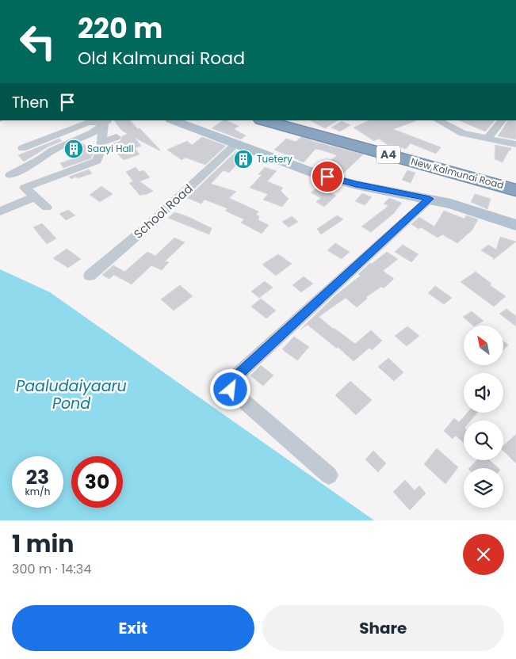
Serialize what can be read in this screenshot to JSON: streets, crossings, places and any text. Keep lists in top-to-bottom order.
{
  "streets": {
    "highway": ["A4", "New Kalmunai Road"],
    "street": ["School Road"]
  },
  "water": ["Paaludaiyaaru Pond"],
  "places": {
    "building": ["Saayi Hall", "Tuetery"]
  },
  "north": "top left",
  "page": {
    "turn": ["220 m", "Old Kalmunai Road"],
    "then": "Then",
    "speed": "23 km/h",
    "limit": "30",
    "heading": ["1 min", "300 m · 14:34"],
    "buttons": ["Exit", "Share"]
  }
}
